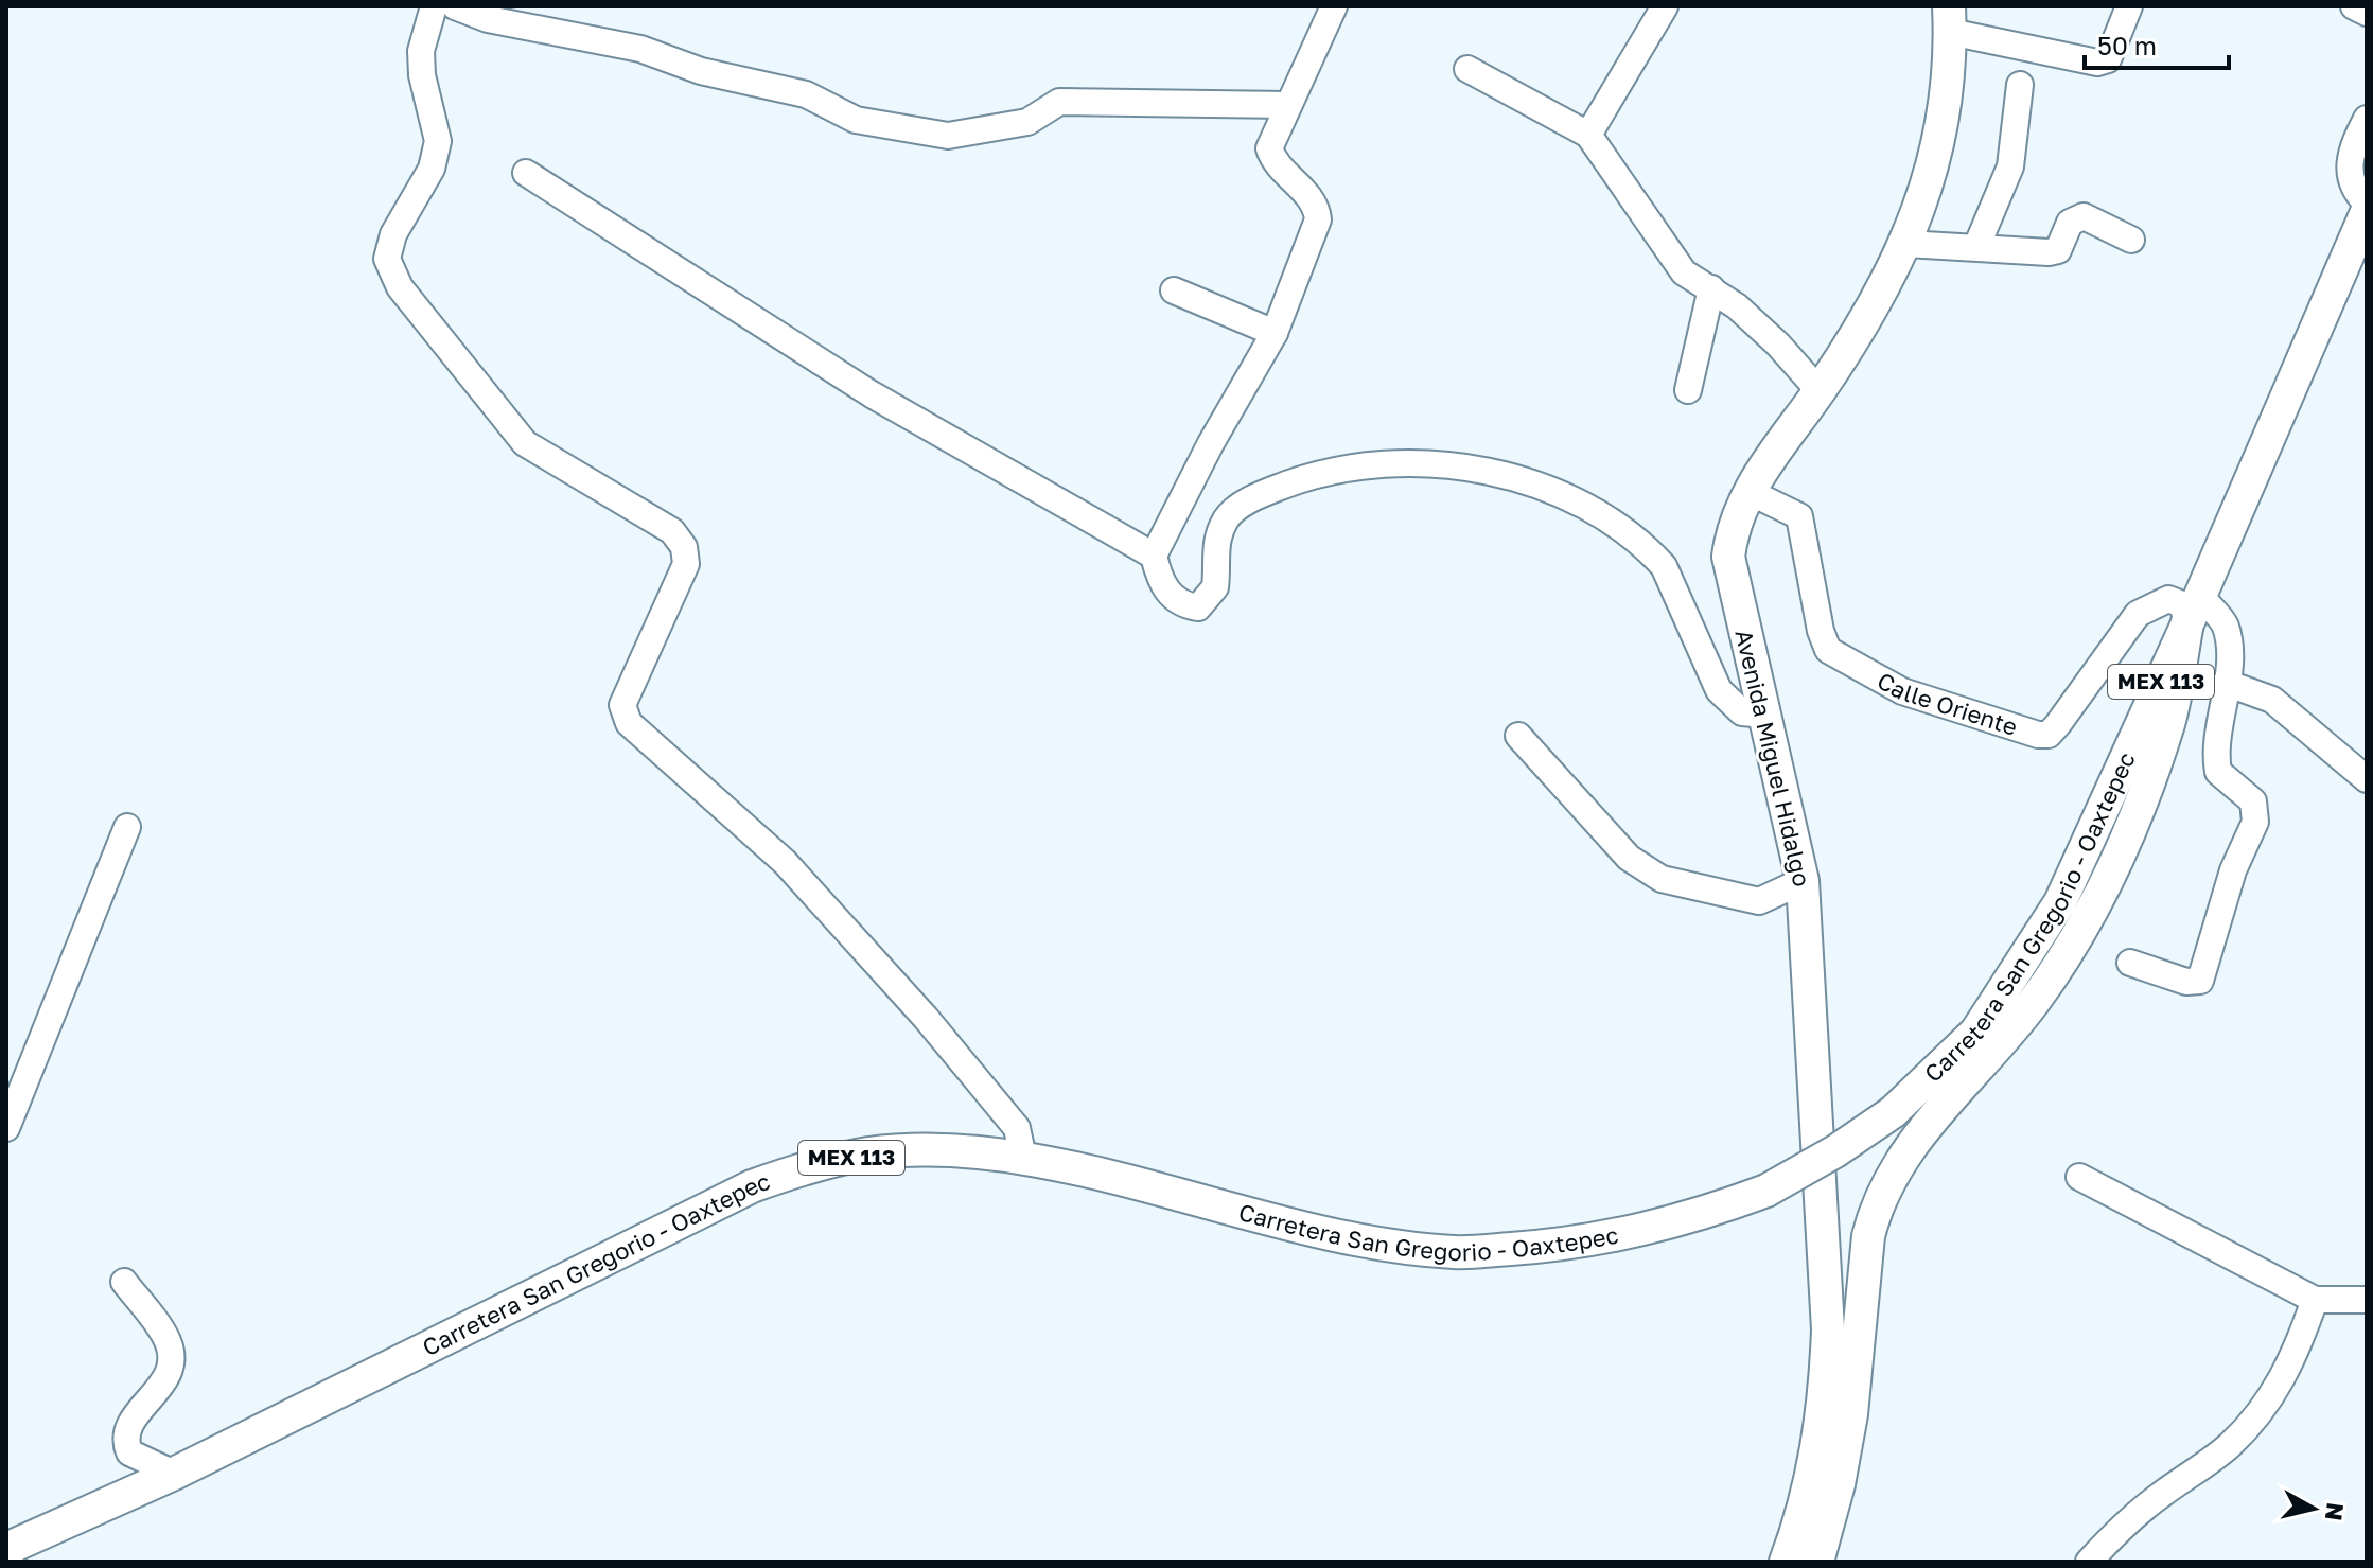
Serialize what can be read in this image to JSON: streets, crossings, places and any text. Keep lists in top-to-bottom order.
{
  "streets": {
    "main road": ["MEX 113", "Avenida Miguel Hidalgo", "Carretera San Gregorio - Oaxtepec"],
    "street": ["Calle Oriente"]
  },
  "crossings": [
    ["Calle Oriente", "Avenida Miguel Hidalgo"],
    ["Calle Oriente", "Carretera San Gregorio - Oaxtepec"]
  ],
  "scale_bar": "50 m",
  "north": "right"
}
